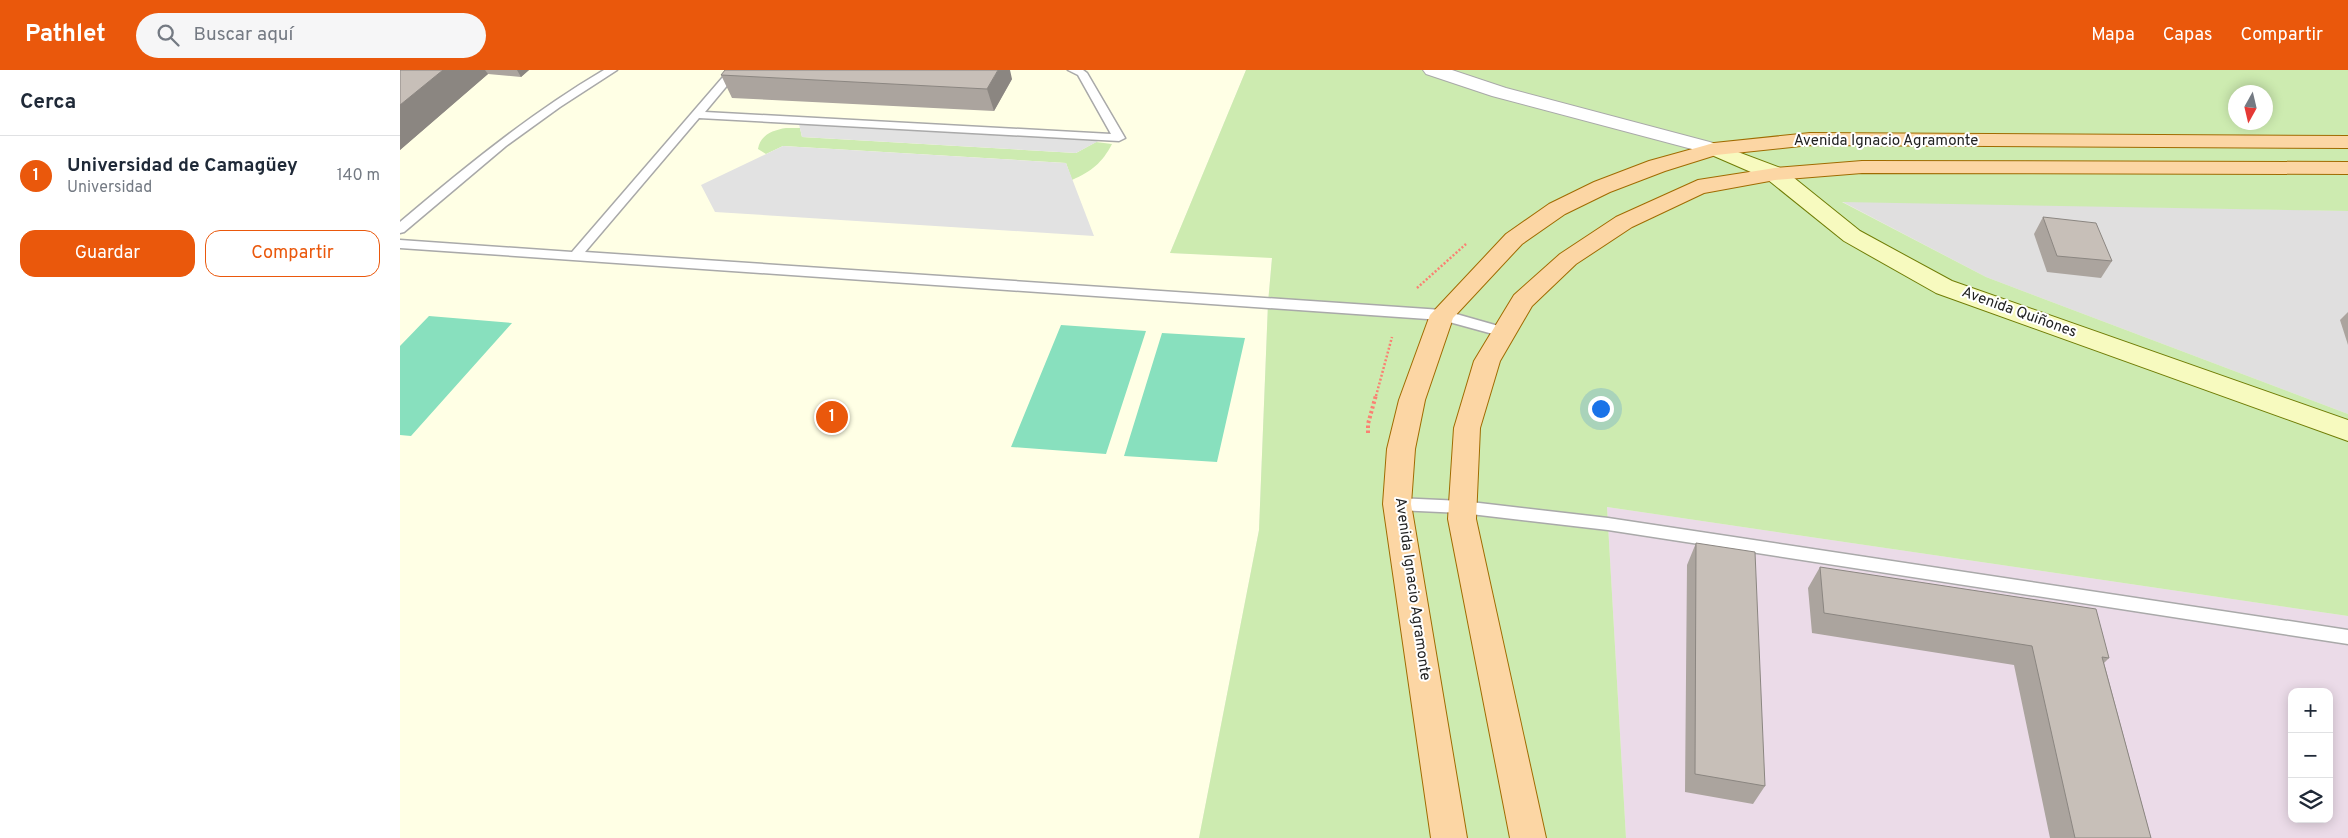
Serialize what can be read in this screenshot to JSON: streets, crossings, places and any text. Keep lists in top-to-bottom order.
{
  "streets": {
    "main road": ["Avenida Ignacio Agramonte"],
    "street": ["Avenida Quiñones"]
  },
  "crossings": [
    ["Avenida Ignacio Agramonte", "Avenida Quiñones"]
  ],
  "north": "bottom",
  "page": {
    "header": "Pathlet",
    "search": "Buscar aquí",
    "nav": ["Mapa", "Capas", "Compartir"],
    "heading": "Cerca",
    "list": [
      {
        "mark": "1",
        "name": "Universidad de Camagüey",
        "note": "Universidad",
        "value": "140 m"
      }
    ],
    "buttons": ["Guardar", "Compartir"],
    "pins": "1",
    "map_buttons": ["+", "−"]
  }
}
